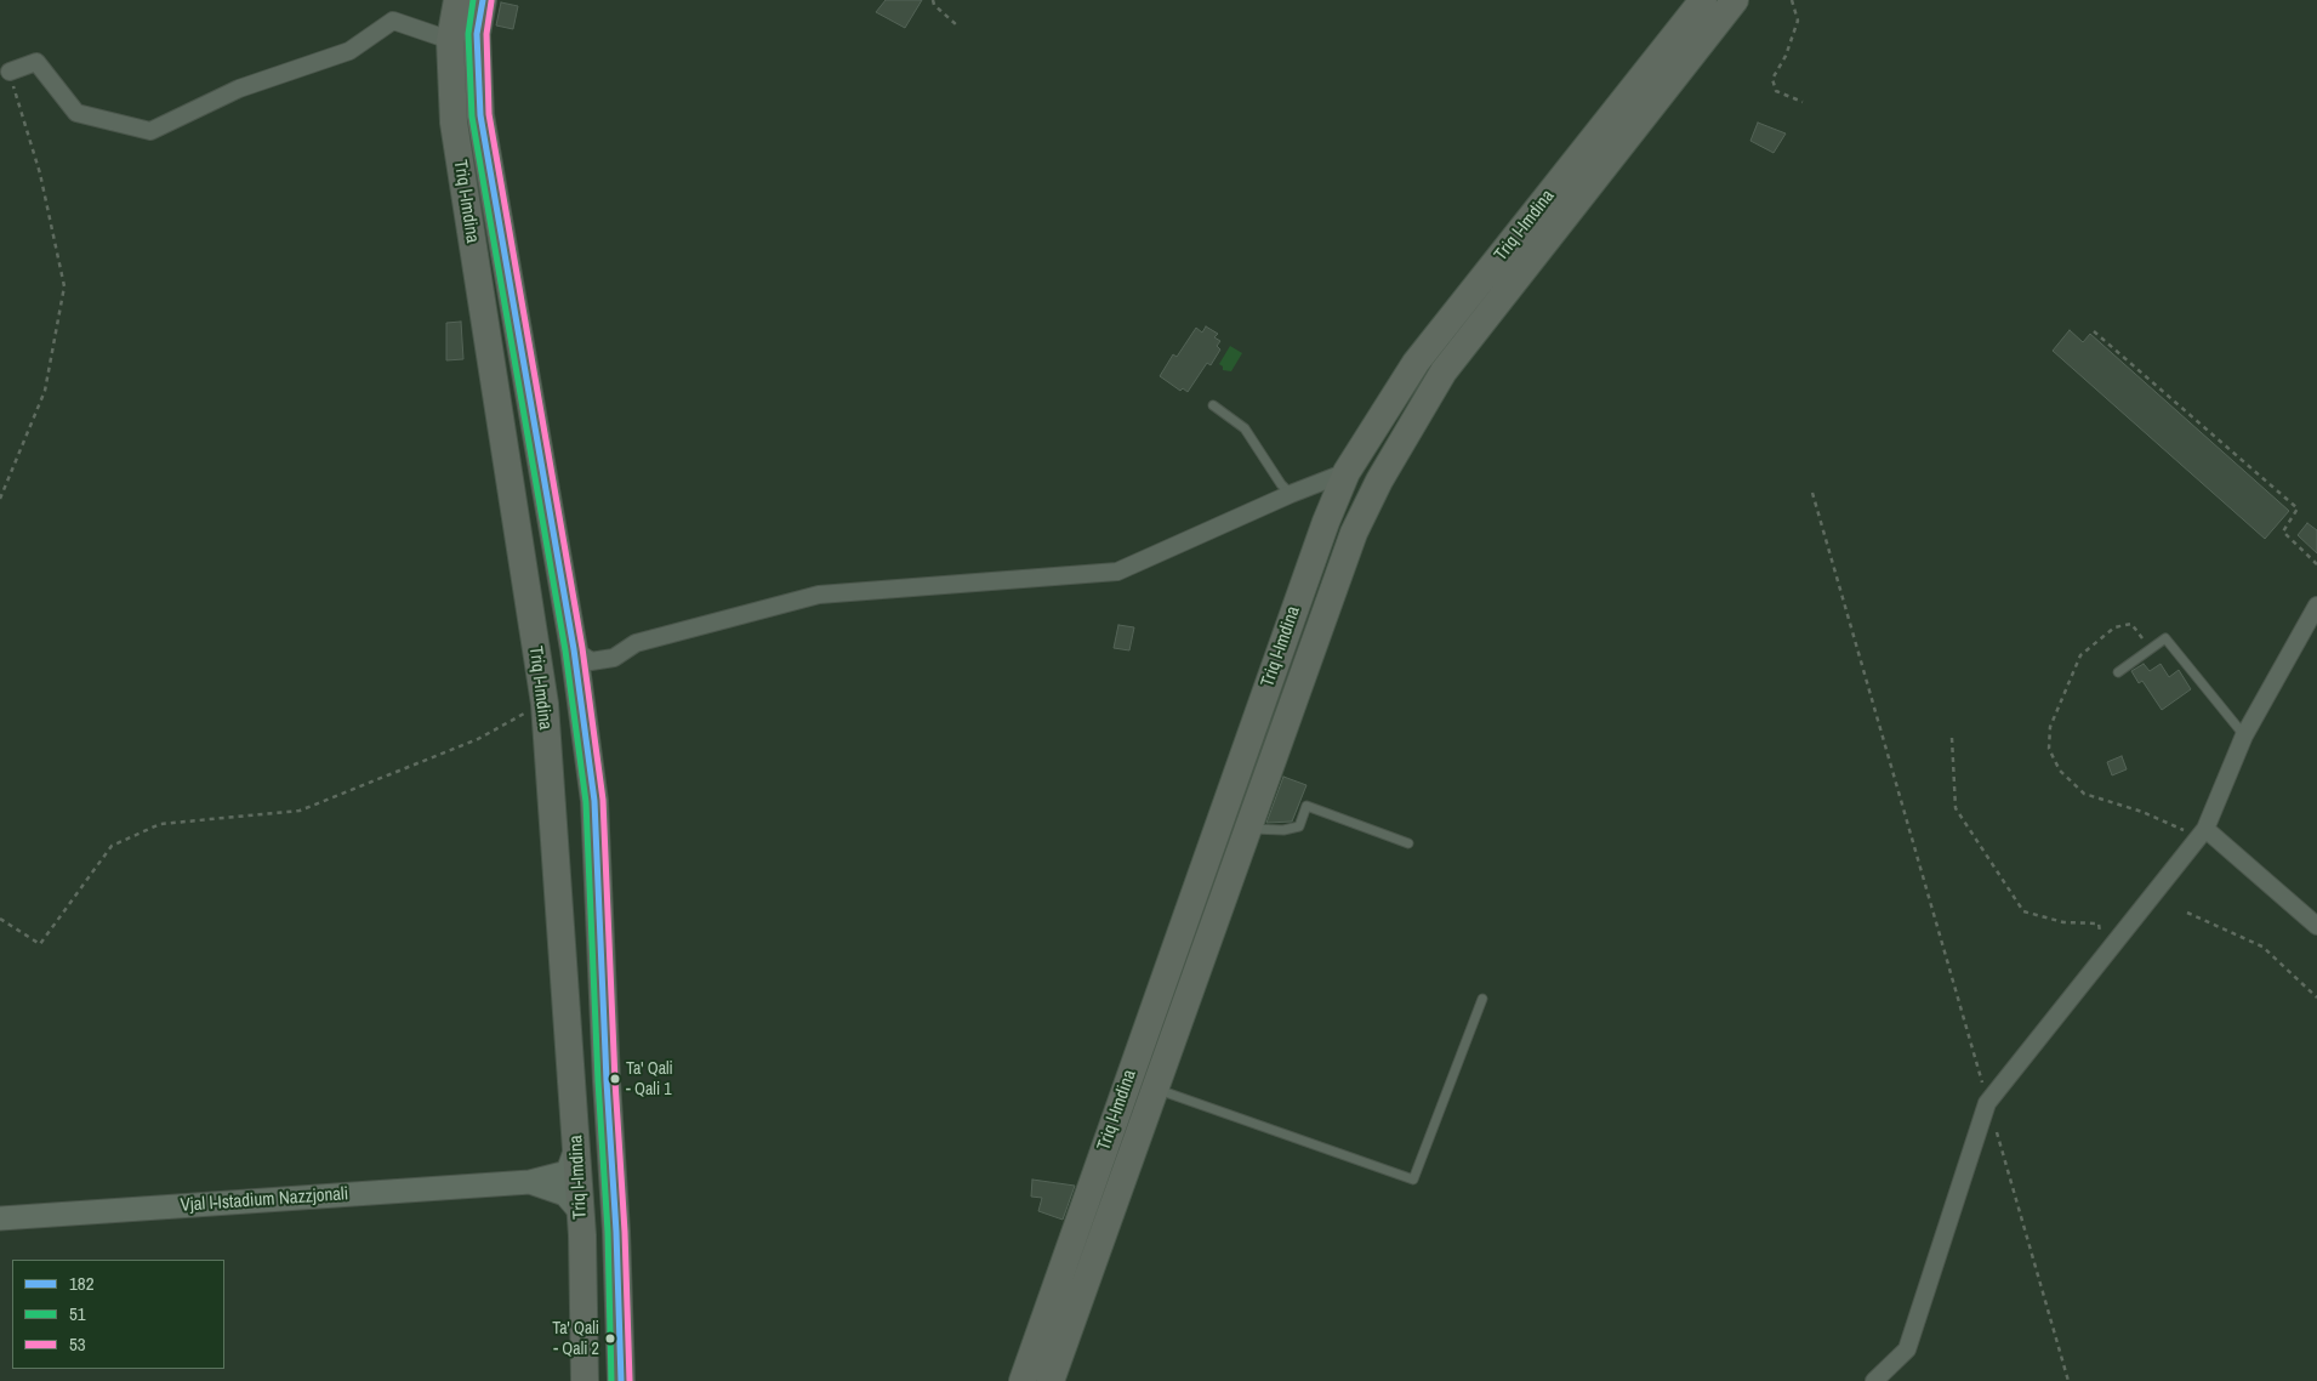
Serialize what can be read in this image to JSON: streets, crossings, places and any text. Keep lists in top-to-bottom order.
{
  "streets": {
    "highway": ["Triq l-Imdina"],
    "main road": ["Vjal l-Istadium Nazzjonali"]
  },
  "places": ["Ta' Qali - Qali 1", "Ta' Qali - Qali 2"],
  "lines": ["transit line 182", "transit line 51", "transit line 53"],
  "legend": ["182", "51", "53"]
}
